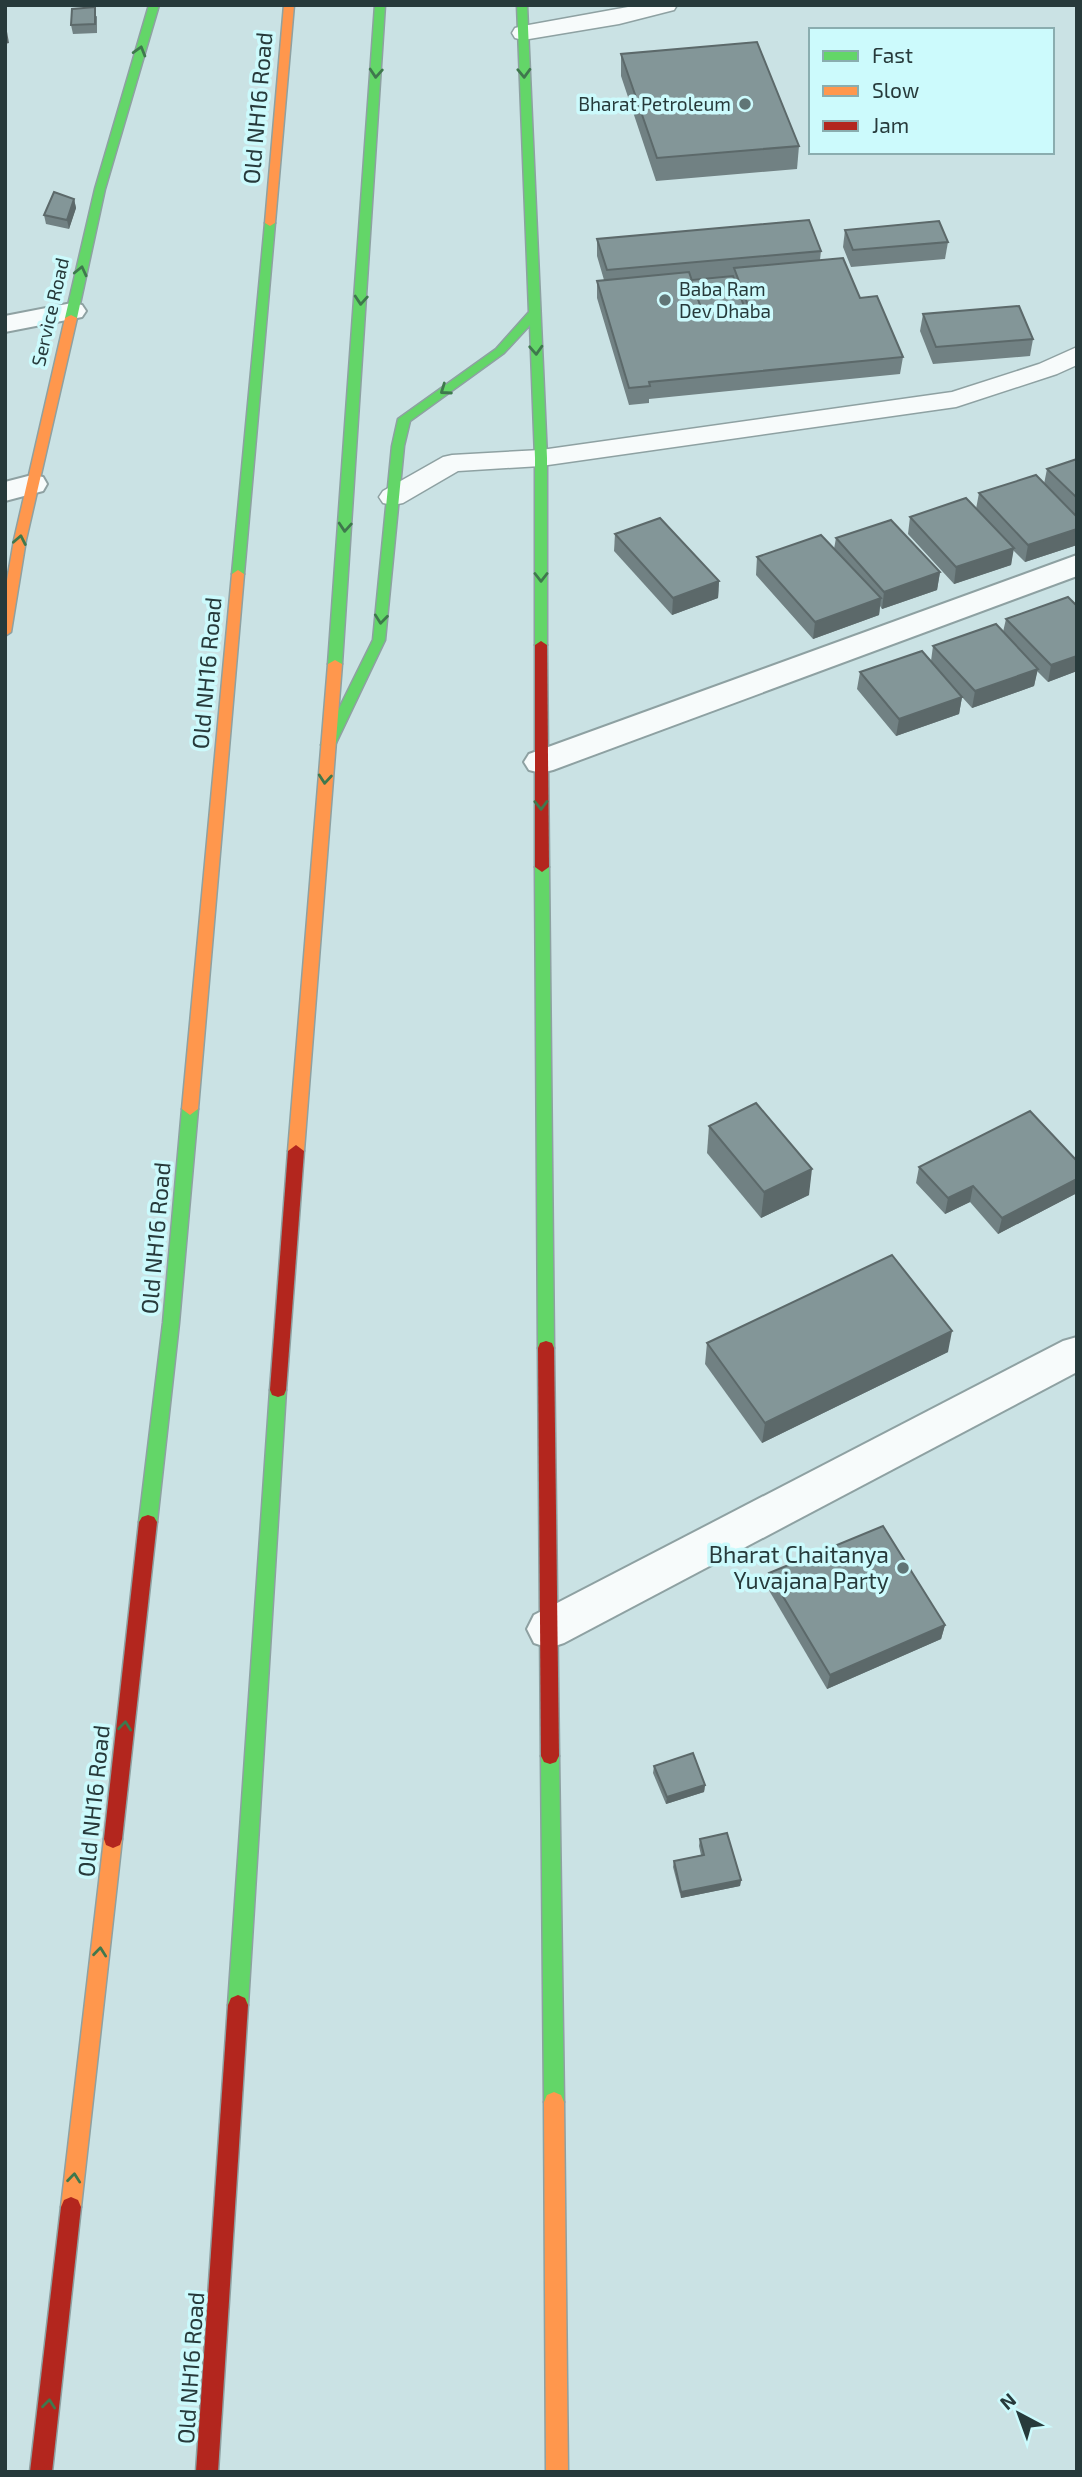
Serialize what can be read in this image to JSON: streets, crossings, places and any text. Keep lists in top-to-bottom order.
{
  "streets": {
    "main road": ["Old NH16 Road", "Service Road"]
  },
  "one_way": ["Service Road"],
  "places": ["Bharat Petroleum", "Baba Ram Dev Dhaba", "Bharat Chaitanya Yuvajana Party"],
  "legend": ["Fast", "Slow", "Jam"],
  "north": "top left"
}
